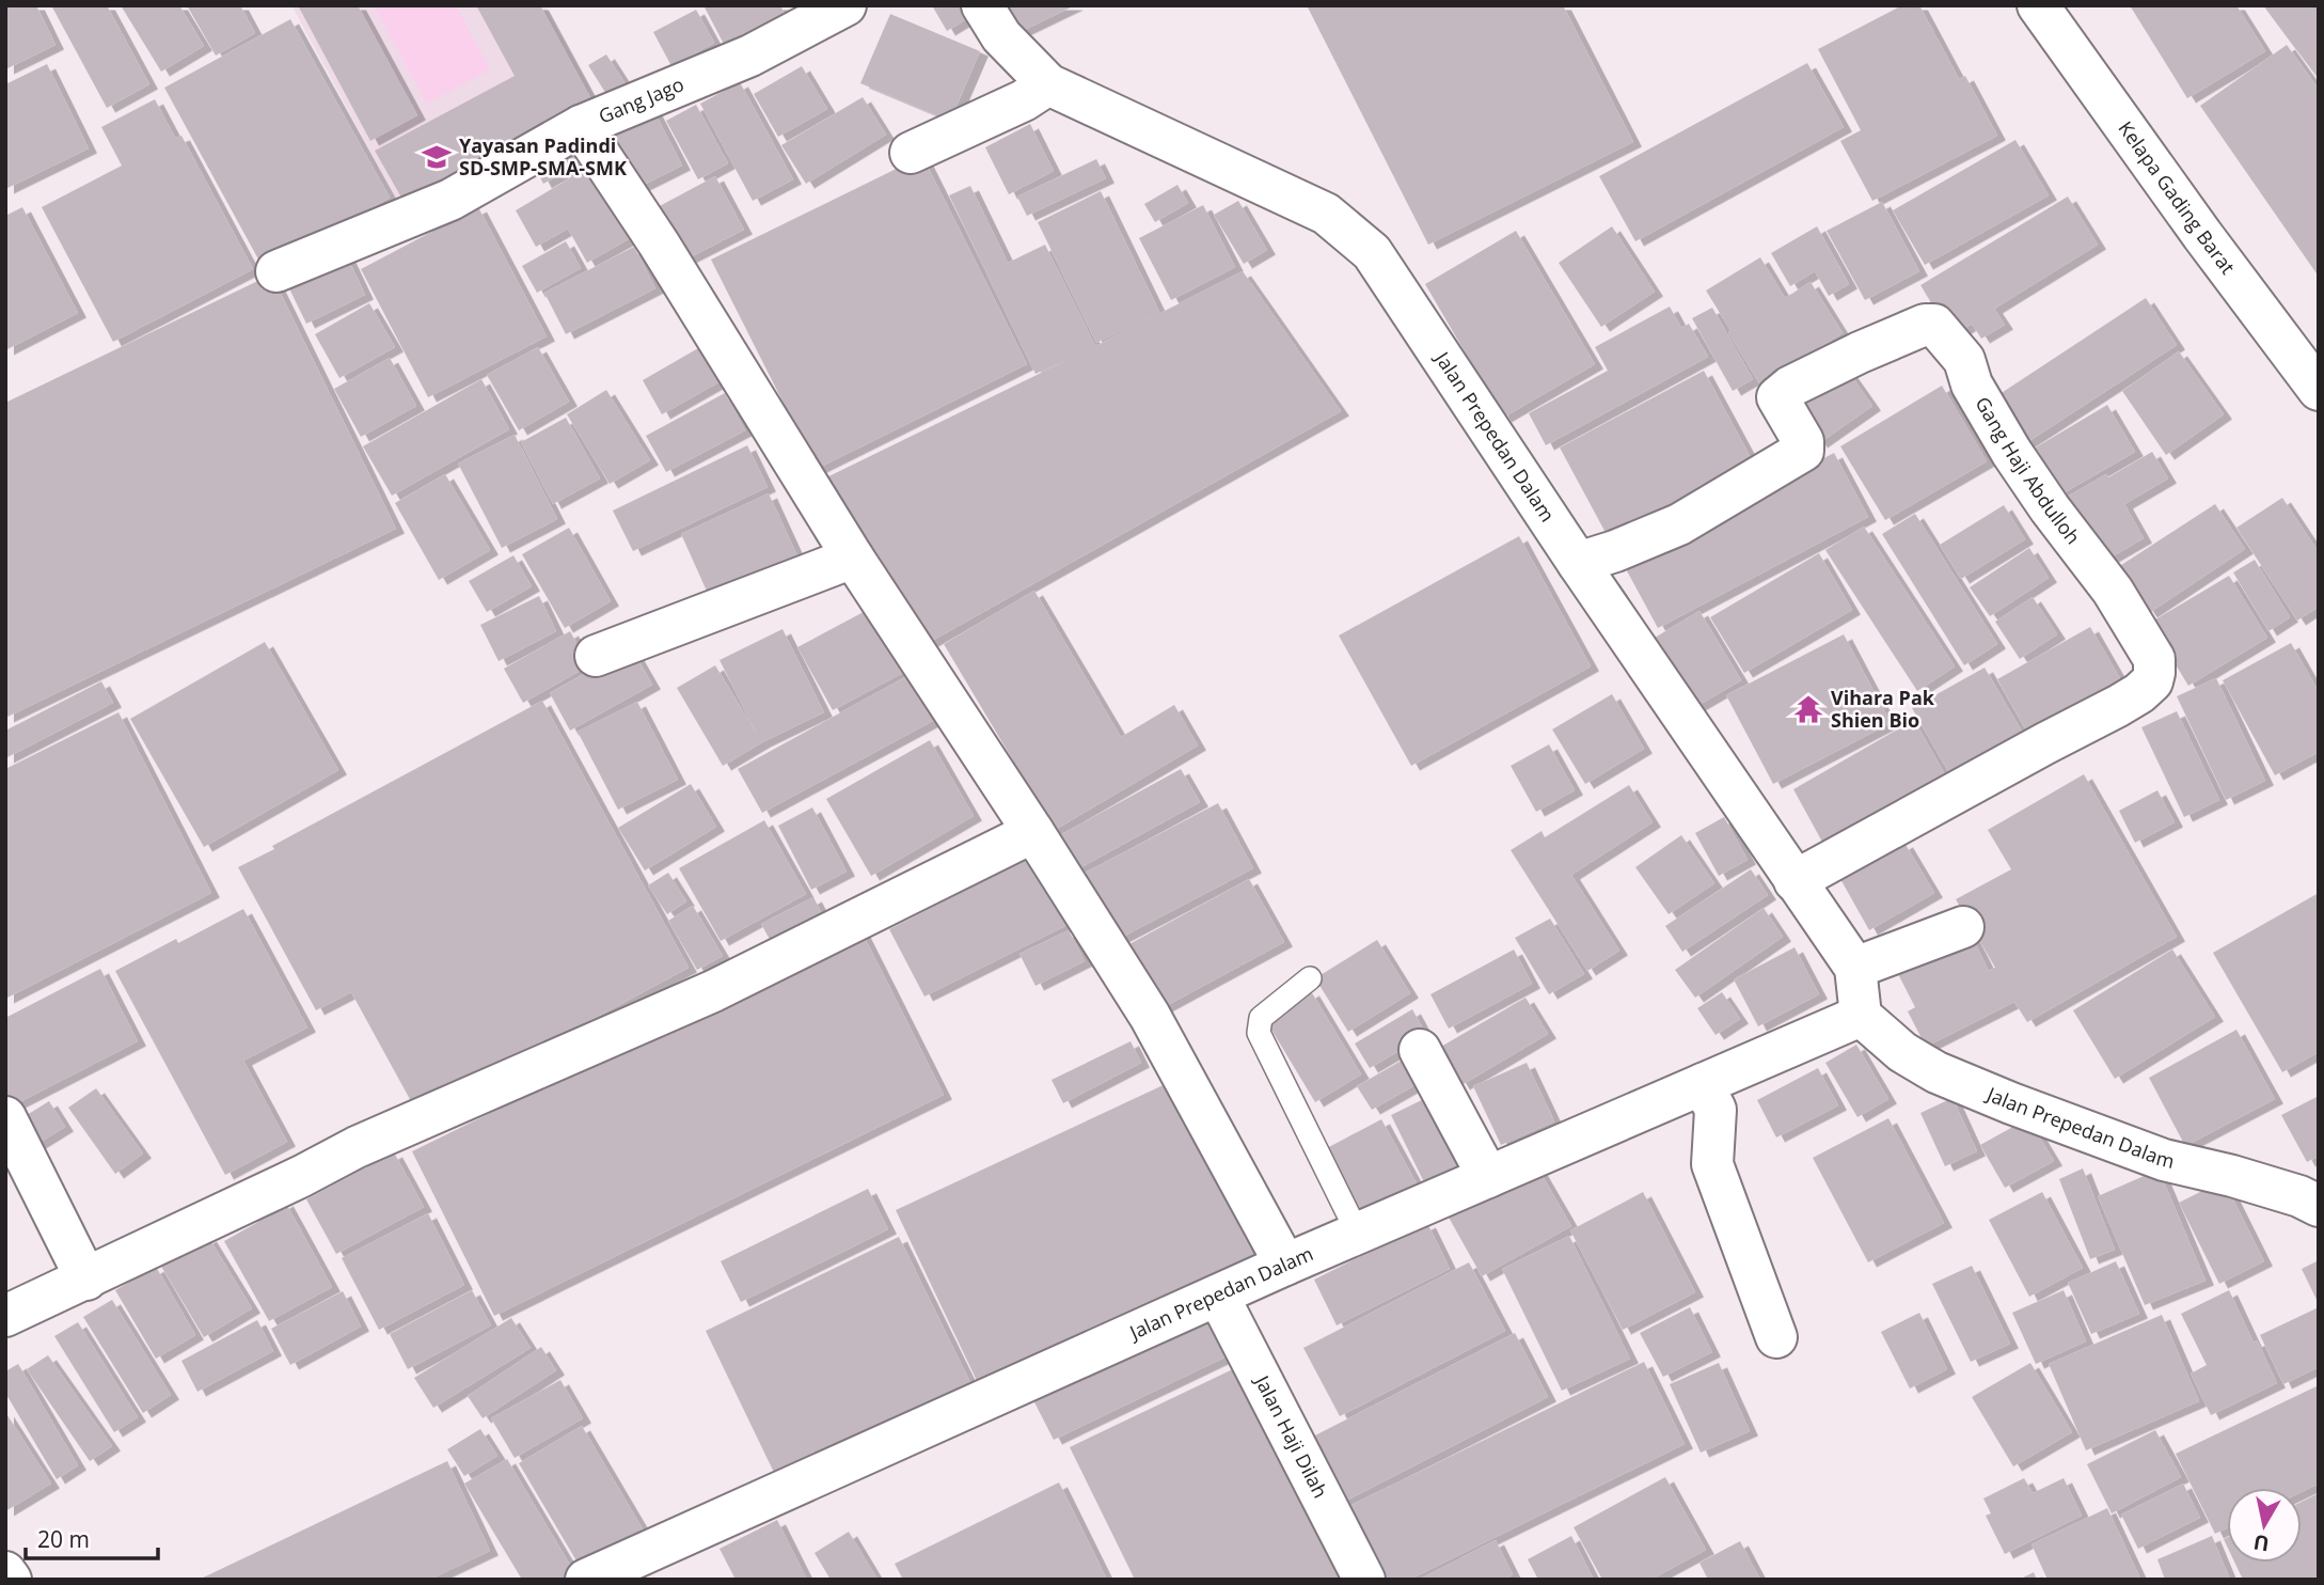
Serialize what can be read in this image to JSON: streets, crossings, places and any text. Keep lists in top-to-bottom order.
{
  "streets": {
    "street": [
      "Gang Jago",
      "Kelapa Gading Barat",
      "Jalan Prepedan Dalam",
      "Gang Haji Abdulloh",
      "Jalan Haji Dilah"
    ]
  },
  "crossings": [
    ["Jalan Prepedan Dalam", "Gang Haji Abdulloh"],
    ["Jalan Prepedan Dalam", "Jalan Haji Dilah"]
  ],
  "places": {
    "school or university": ["Yayasan Padindi SD-SMP-SMA-SMK"],
    "temple": ["Vihara Pak Shien Bio"]
  },
  "scale_bar": "20 m",
  "north": "bottom"
}
